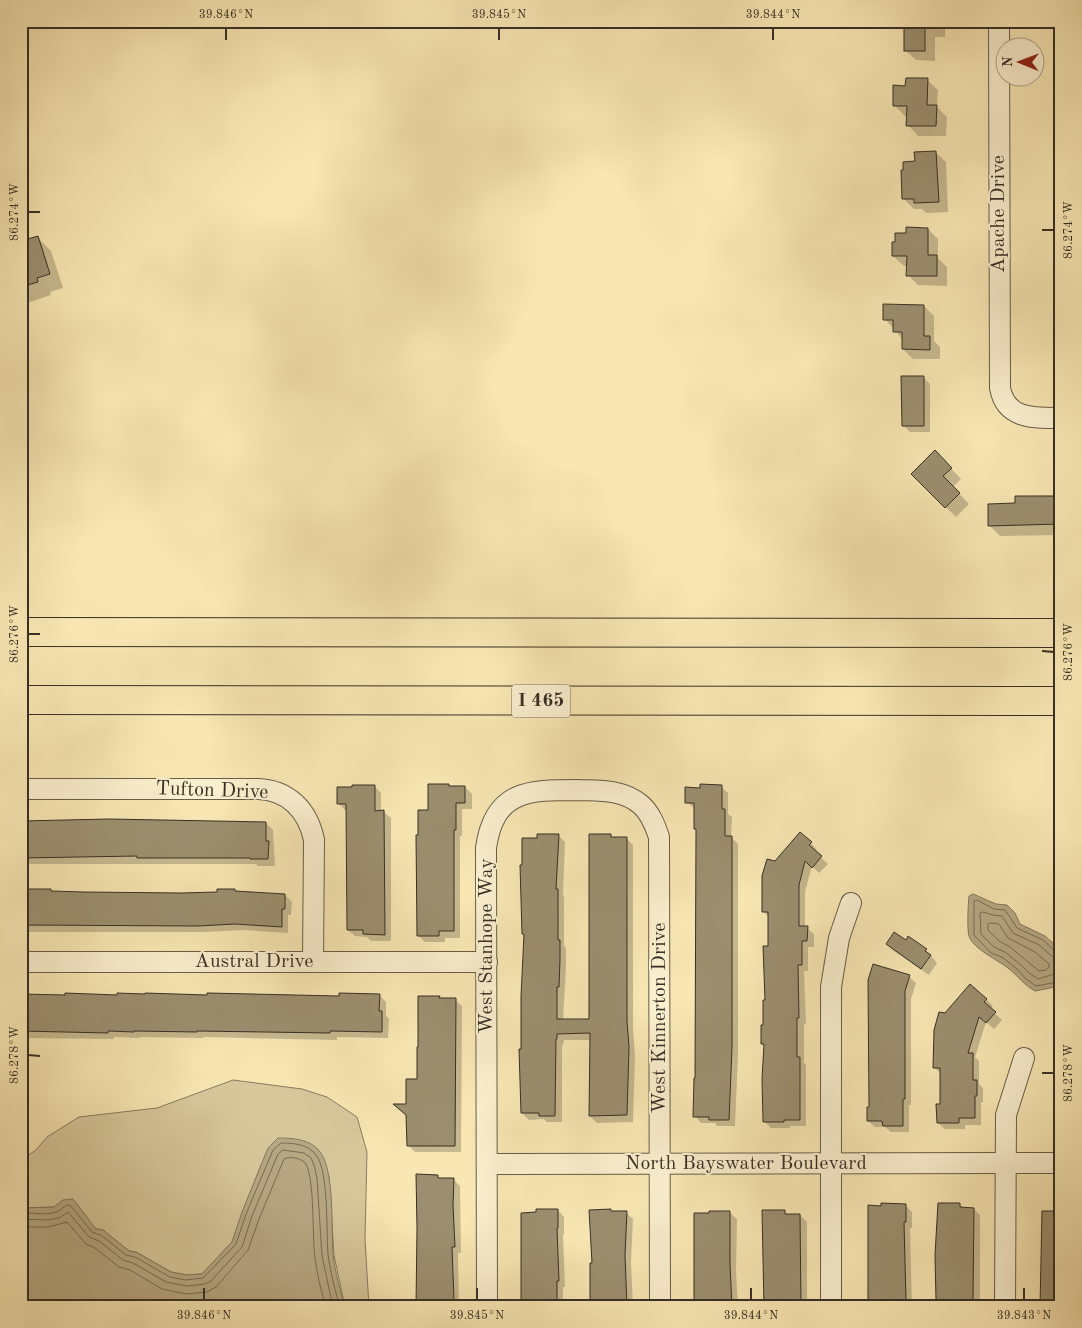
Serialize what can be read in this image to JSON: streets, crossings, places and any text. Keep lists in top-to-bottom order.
{
  "streets": {
    "highway": ["I 465"],
    "street": [
      "Apache Drive",
      "Tufton Drive",
      "West Stanhope Way",
      "Austral Drive",
      "West Kinnerton Drive",
      "North Bayswater Boulevard"
    ]
  },
  "crossings": [
    ["Tufton Drive", "Austral Drive"],
    ["West Stanhope Way", "Austral Drive"],
    ["West Stanhope Way", "West Kinnerton Drive"],
    ["West Stanhope Way", "North Bayswater Boulevard"],
    ["West Kinnerton Drive", "North Bayswater Boulevard"]
  ],
  "north": "left",
  "coordinates": [
    "39.846°N",
    "39.845°N",
    "39.844°N",
    "86.274°W",
    "86.276°W",
    "86.278°W",
    "39.843°N"
  ]
}
